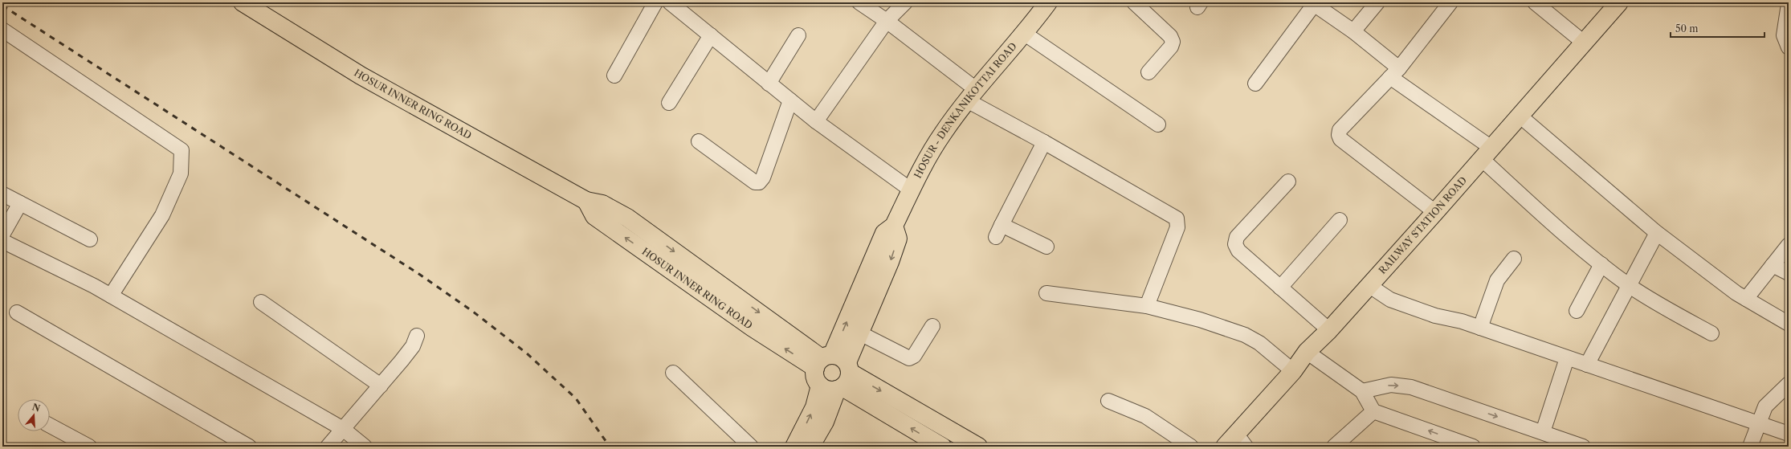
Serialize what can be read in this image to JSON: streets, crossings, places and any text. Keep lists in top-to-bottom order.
{
  "streets": {
    "main road": ["HOSUR INNER RING ROAD", "HOSUR - DENKANIKOTTAI ROAD", "RAILWAY STATION ROAD"]
  },
  "crossings": [
    ["HOSUR INNER RING ROAD", "HOSUR - DENKANIKOTTAI ROAD"]
  ],
  "scale_bar": "50 m",
  "north": "top"
}
